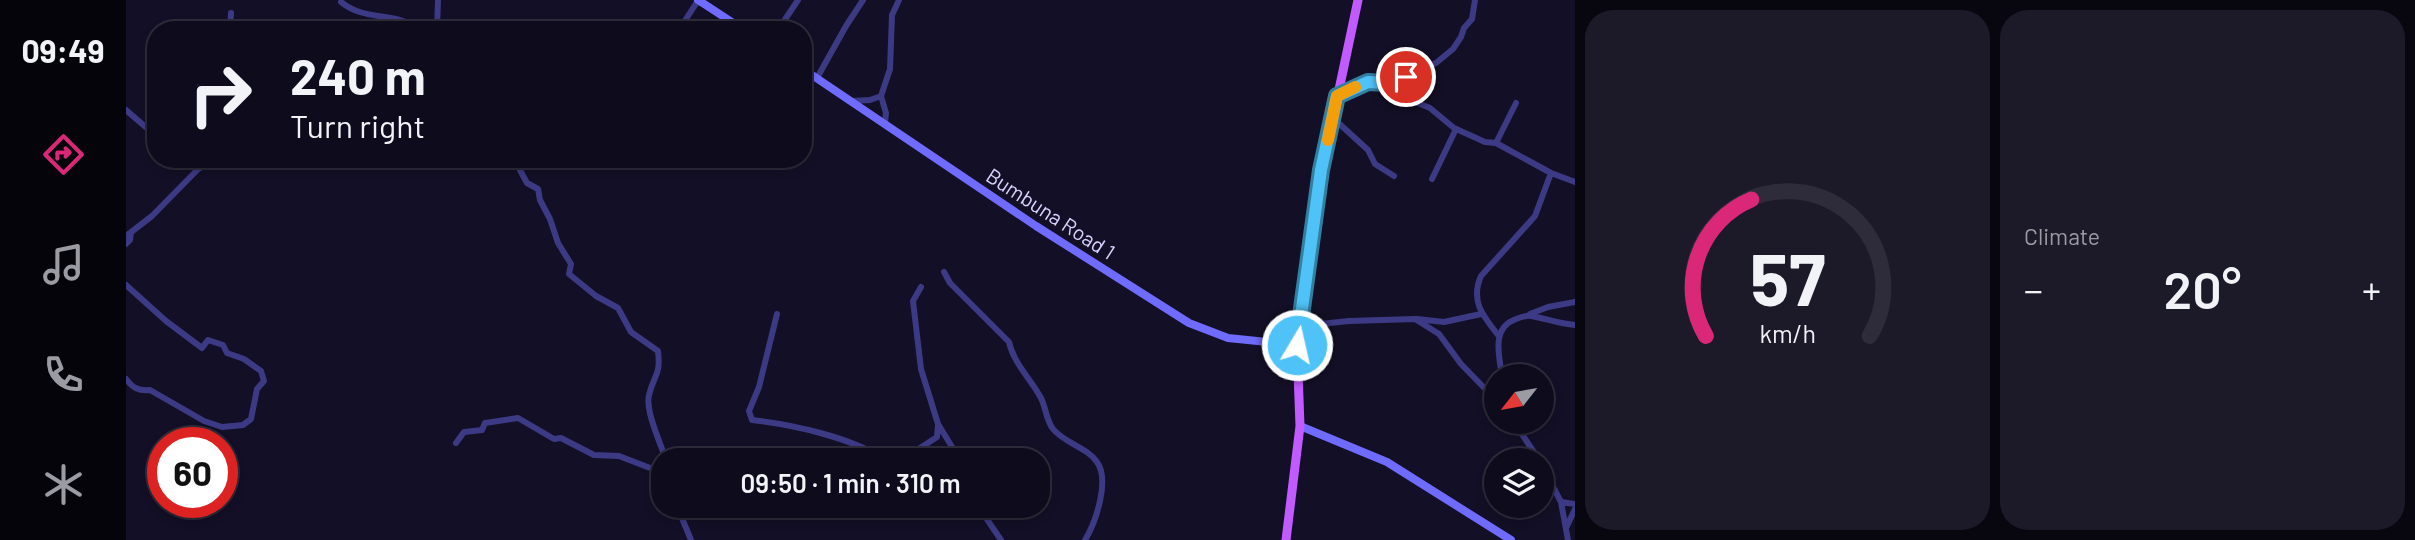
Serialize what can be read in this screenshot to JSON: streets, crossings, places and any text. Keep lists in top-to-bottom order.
{
  "streets": {
    "main road": ["Bumbuna Road 1"]
  },
  "north": "bottom left",
  "page": {
    "tabs": "09:49",
    "tile": "Climate",
    "turn": ["240 m", "Turn right"],
    "heat": ["−", "20°", "+"],
    "limit": "60",
    "trip": "09:50 · 1 min · 310 m",
    "gauge": ["57", "km/h"]
  }
}
